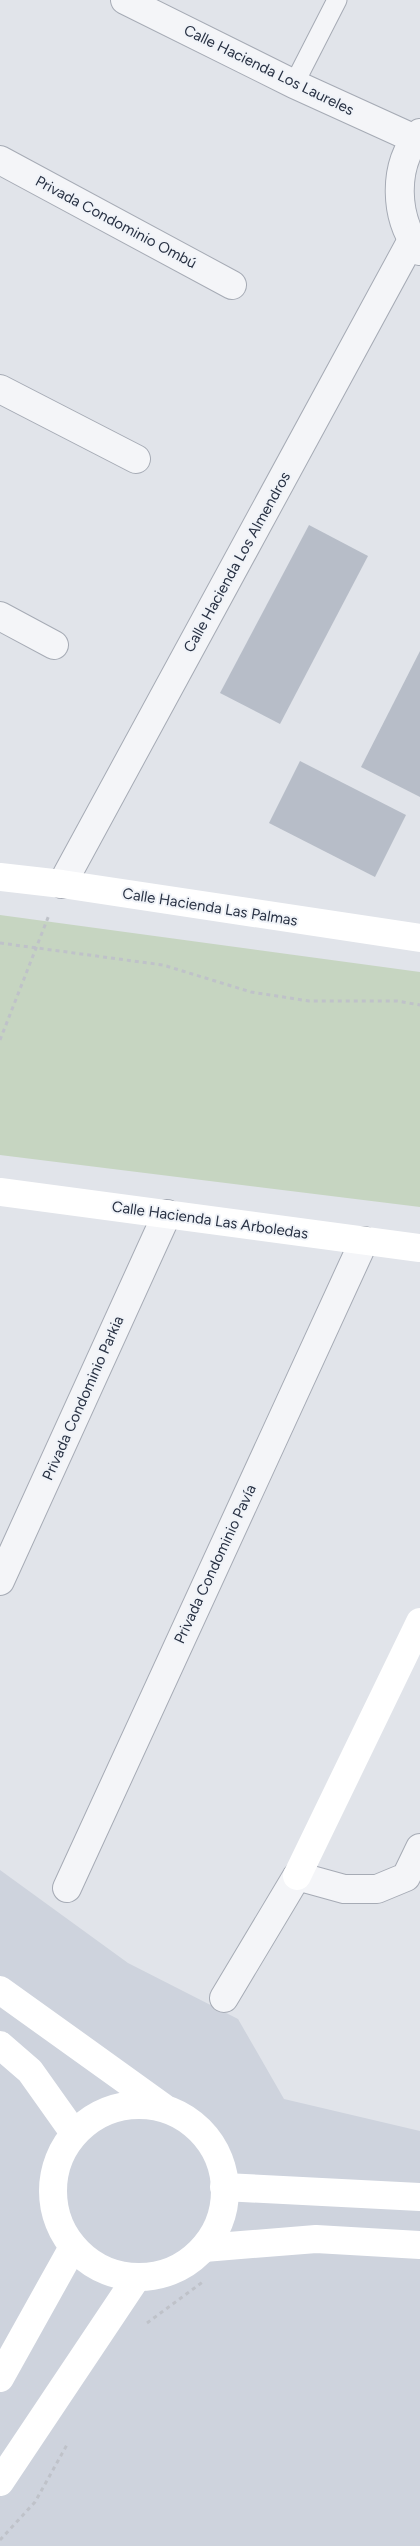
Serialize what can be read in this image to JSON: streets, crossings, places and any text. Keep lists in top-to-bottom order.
{
  "streets": {
    "main road": ["Calle Hacienda Las Palmas", "Calle Hacienda Las Arboledas"],
    "street": [
      "Calle Hacienda Los Laureles",
      "Privada Condominio Ombú",
      "Calle Hacienda Los Almendros",
      "Privada Condominio Parkia",
      "Privada Condominio Pavía"
    ]
  },
  "crossings": [
    ["Calle Hacienda Los Almendros", "Calle Hacienda Las Palmas"],
    ["Calle Hacienda Las Arboledas", "Privada Condominio Parkia"],
    ["Calle Hacienda Las Arboledas", "Privada Condominio Pavía"]
  ]
}
